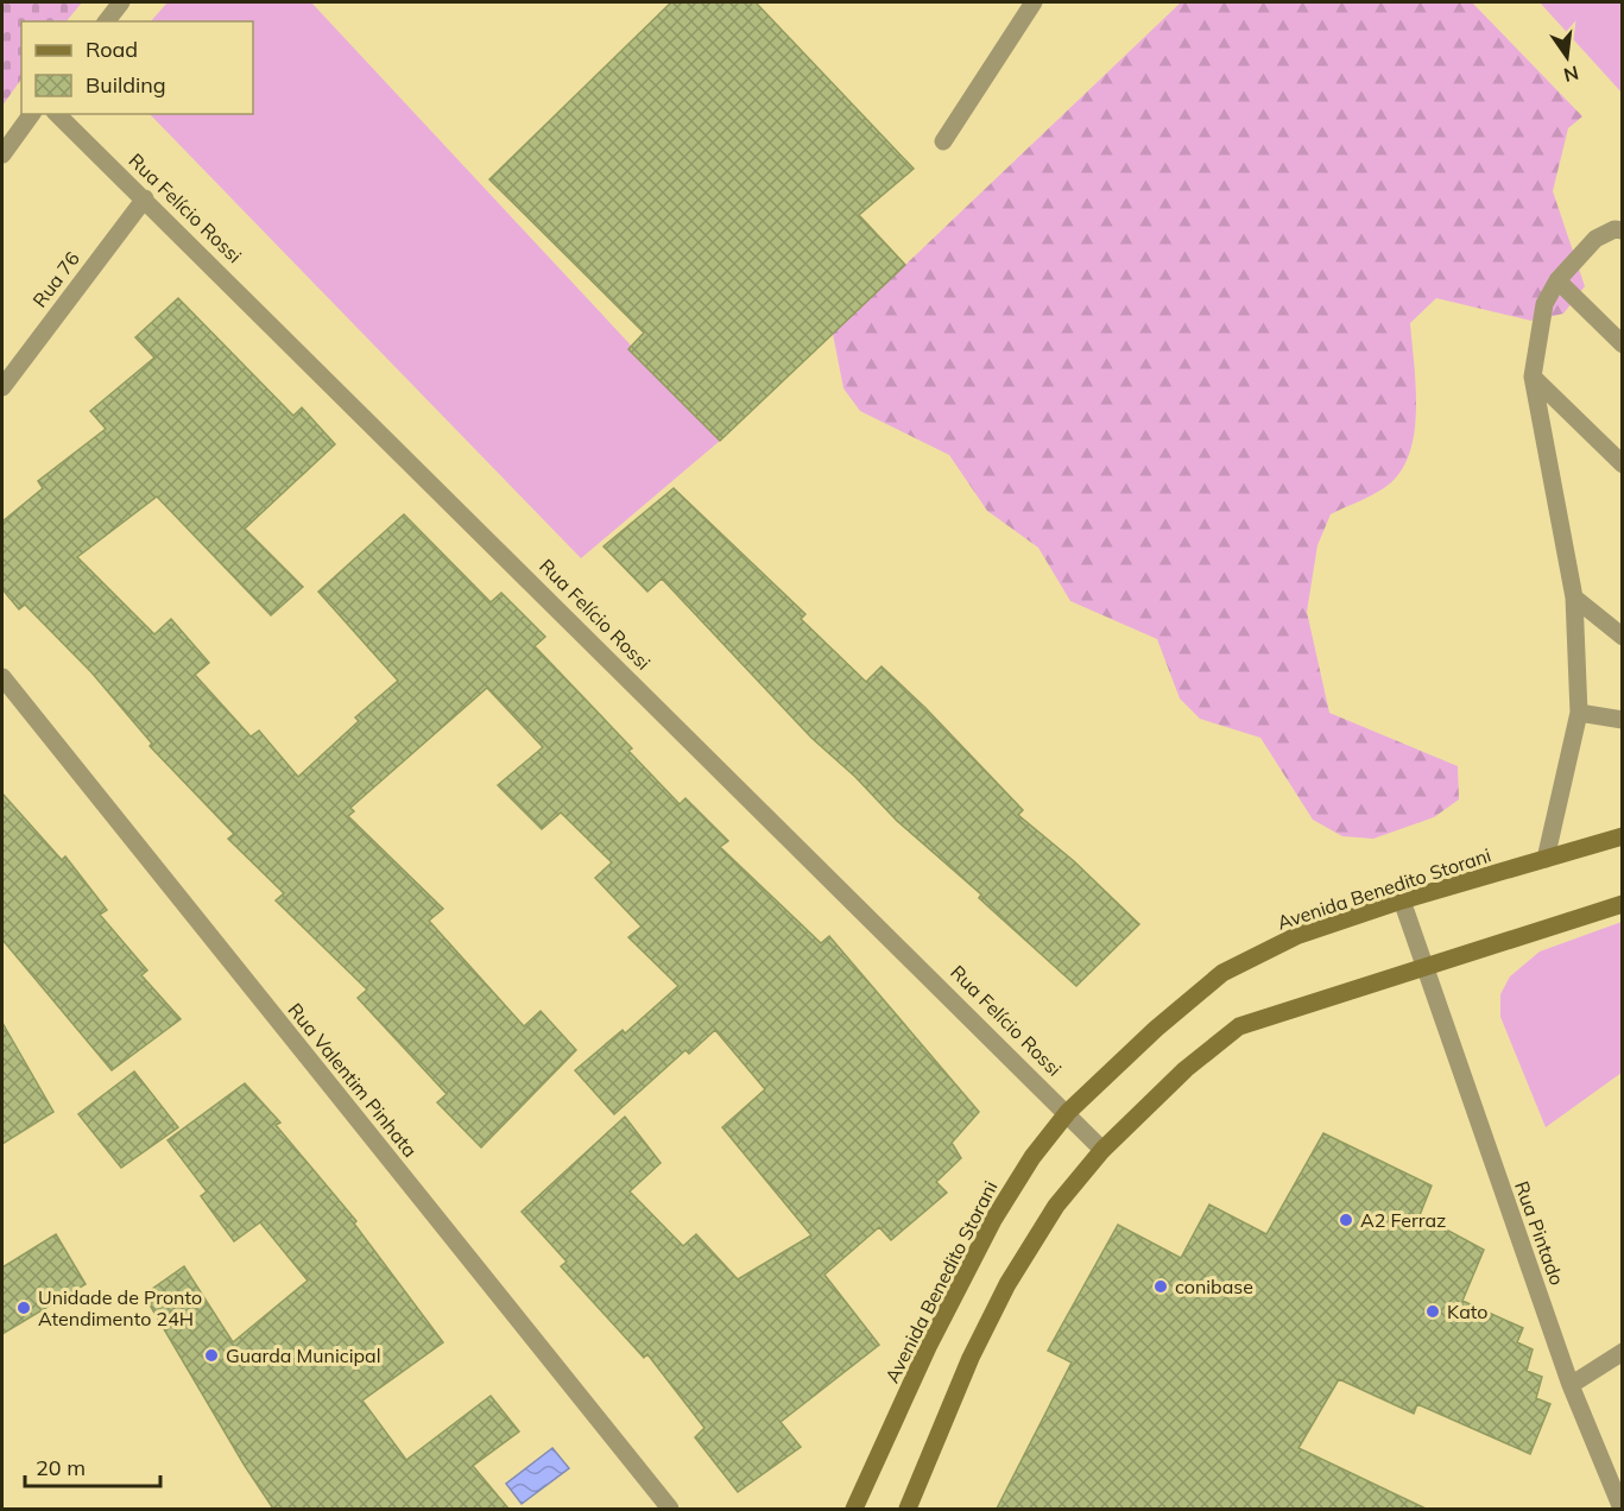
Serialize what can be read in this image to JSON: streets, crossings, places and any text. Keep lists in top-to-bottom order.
{
  "streets": {
    "main road": ["Avenida Benedito Storani"],
    "street": [
      "Rua Felício Rossi",
      "Rua 76",
      "Rua Valentim Pinhata",
      "Rua Pintado"
    ]
  },
  "crossings": [
    ["Rua Felício Rossi", "Rua 76"],
    ["Rua Felício Rossi", "Avenida Benedito Storani"],
    ["Avenida Benedito Storani", "Rua Pintado"]
  ],
  "places": [
    "A2 Ferraz",
    "conibase",
    "Unidade de Pronto Atendimento 24H",
    "Kato",
    "Guarda Municipal"
  ],
  "legend": ["Road", "Building"],
  "scale_bar": "20 m",
  "north": "bottom"
}
